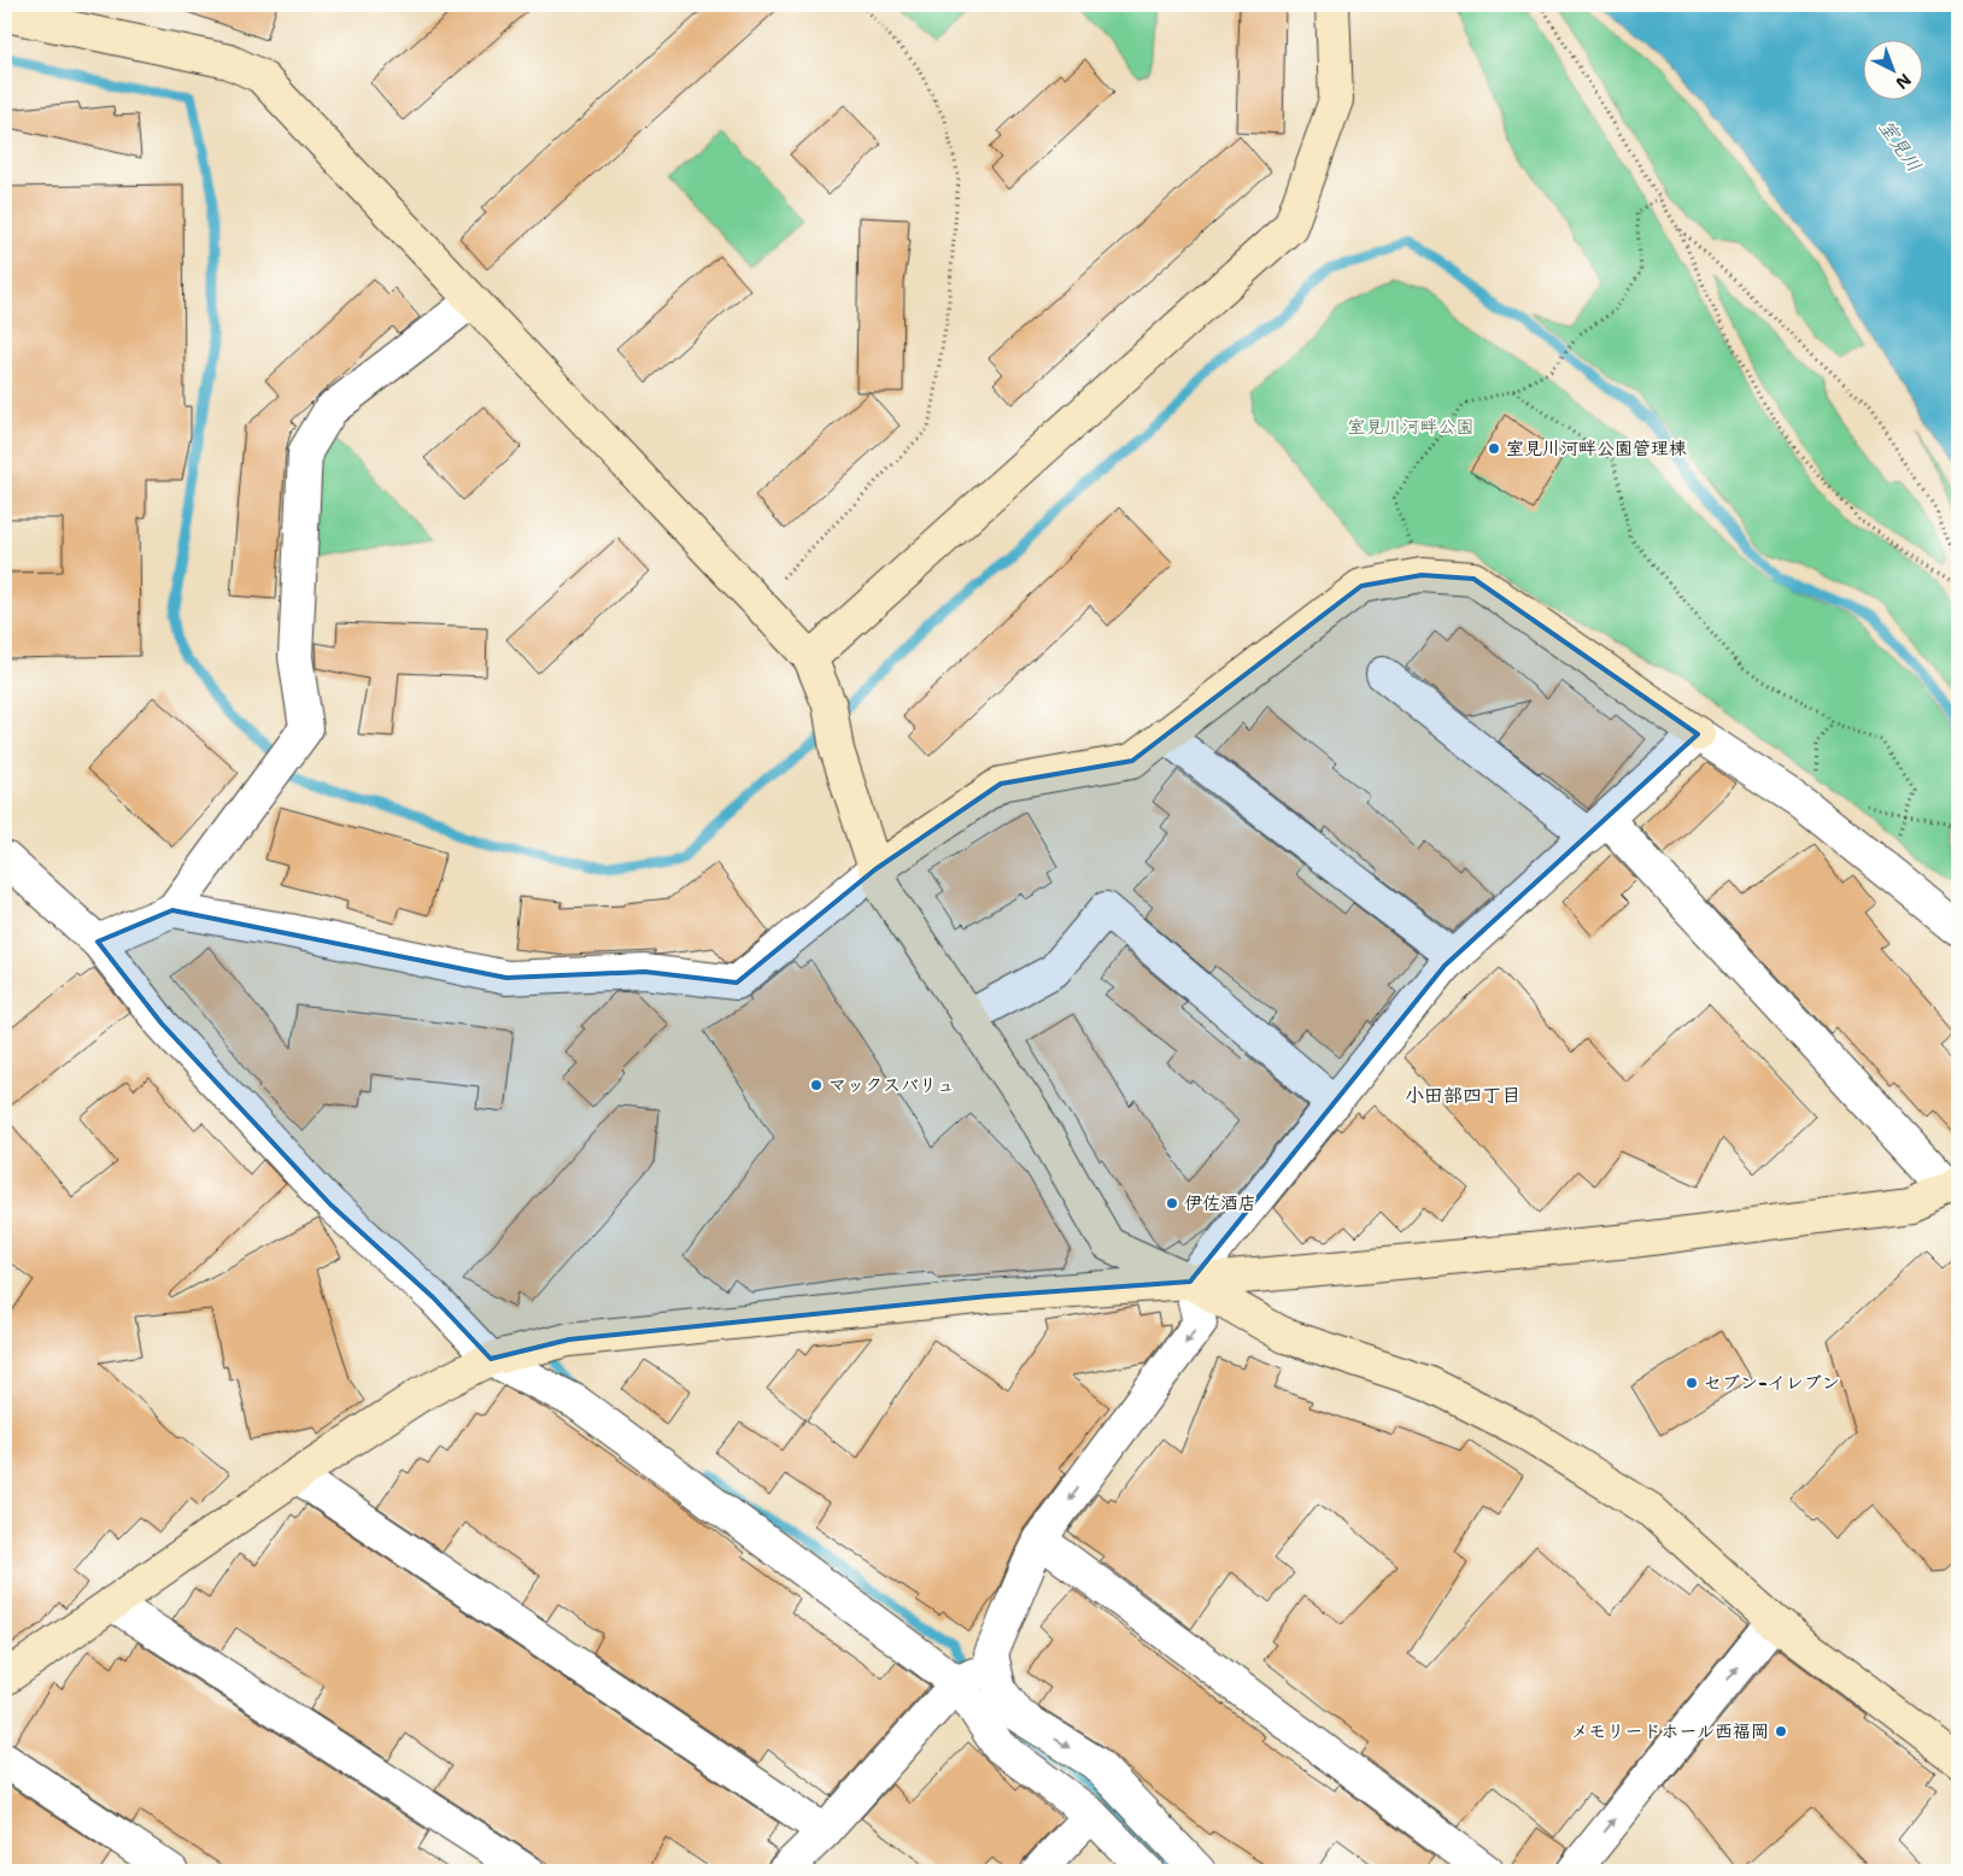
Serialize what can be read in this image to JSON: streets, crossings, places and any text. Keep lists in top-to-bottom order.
{
  "districts": ["小田部四丁目"],
  "water": ["室見川"],
  "parks": ["室見川河畔公園"],
  "places": [
    "室見川河畔公園管理棟",
    "マックスバリュ",
    "伊佐酒店",
    "セブン-イレブン",
    "メモリードホール西福岡"
  ],
  "north": "bottom right"
}
